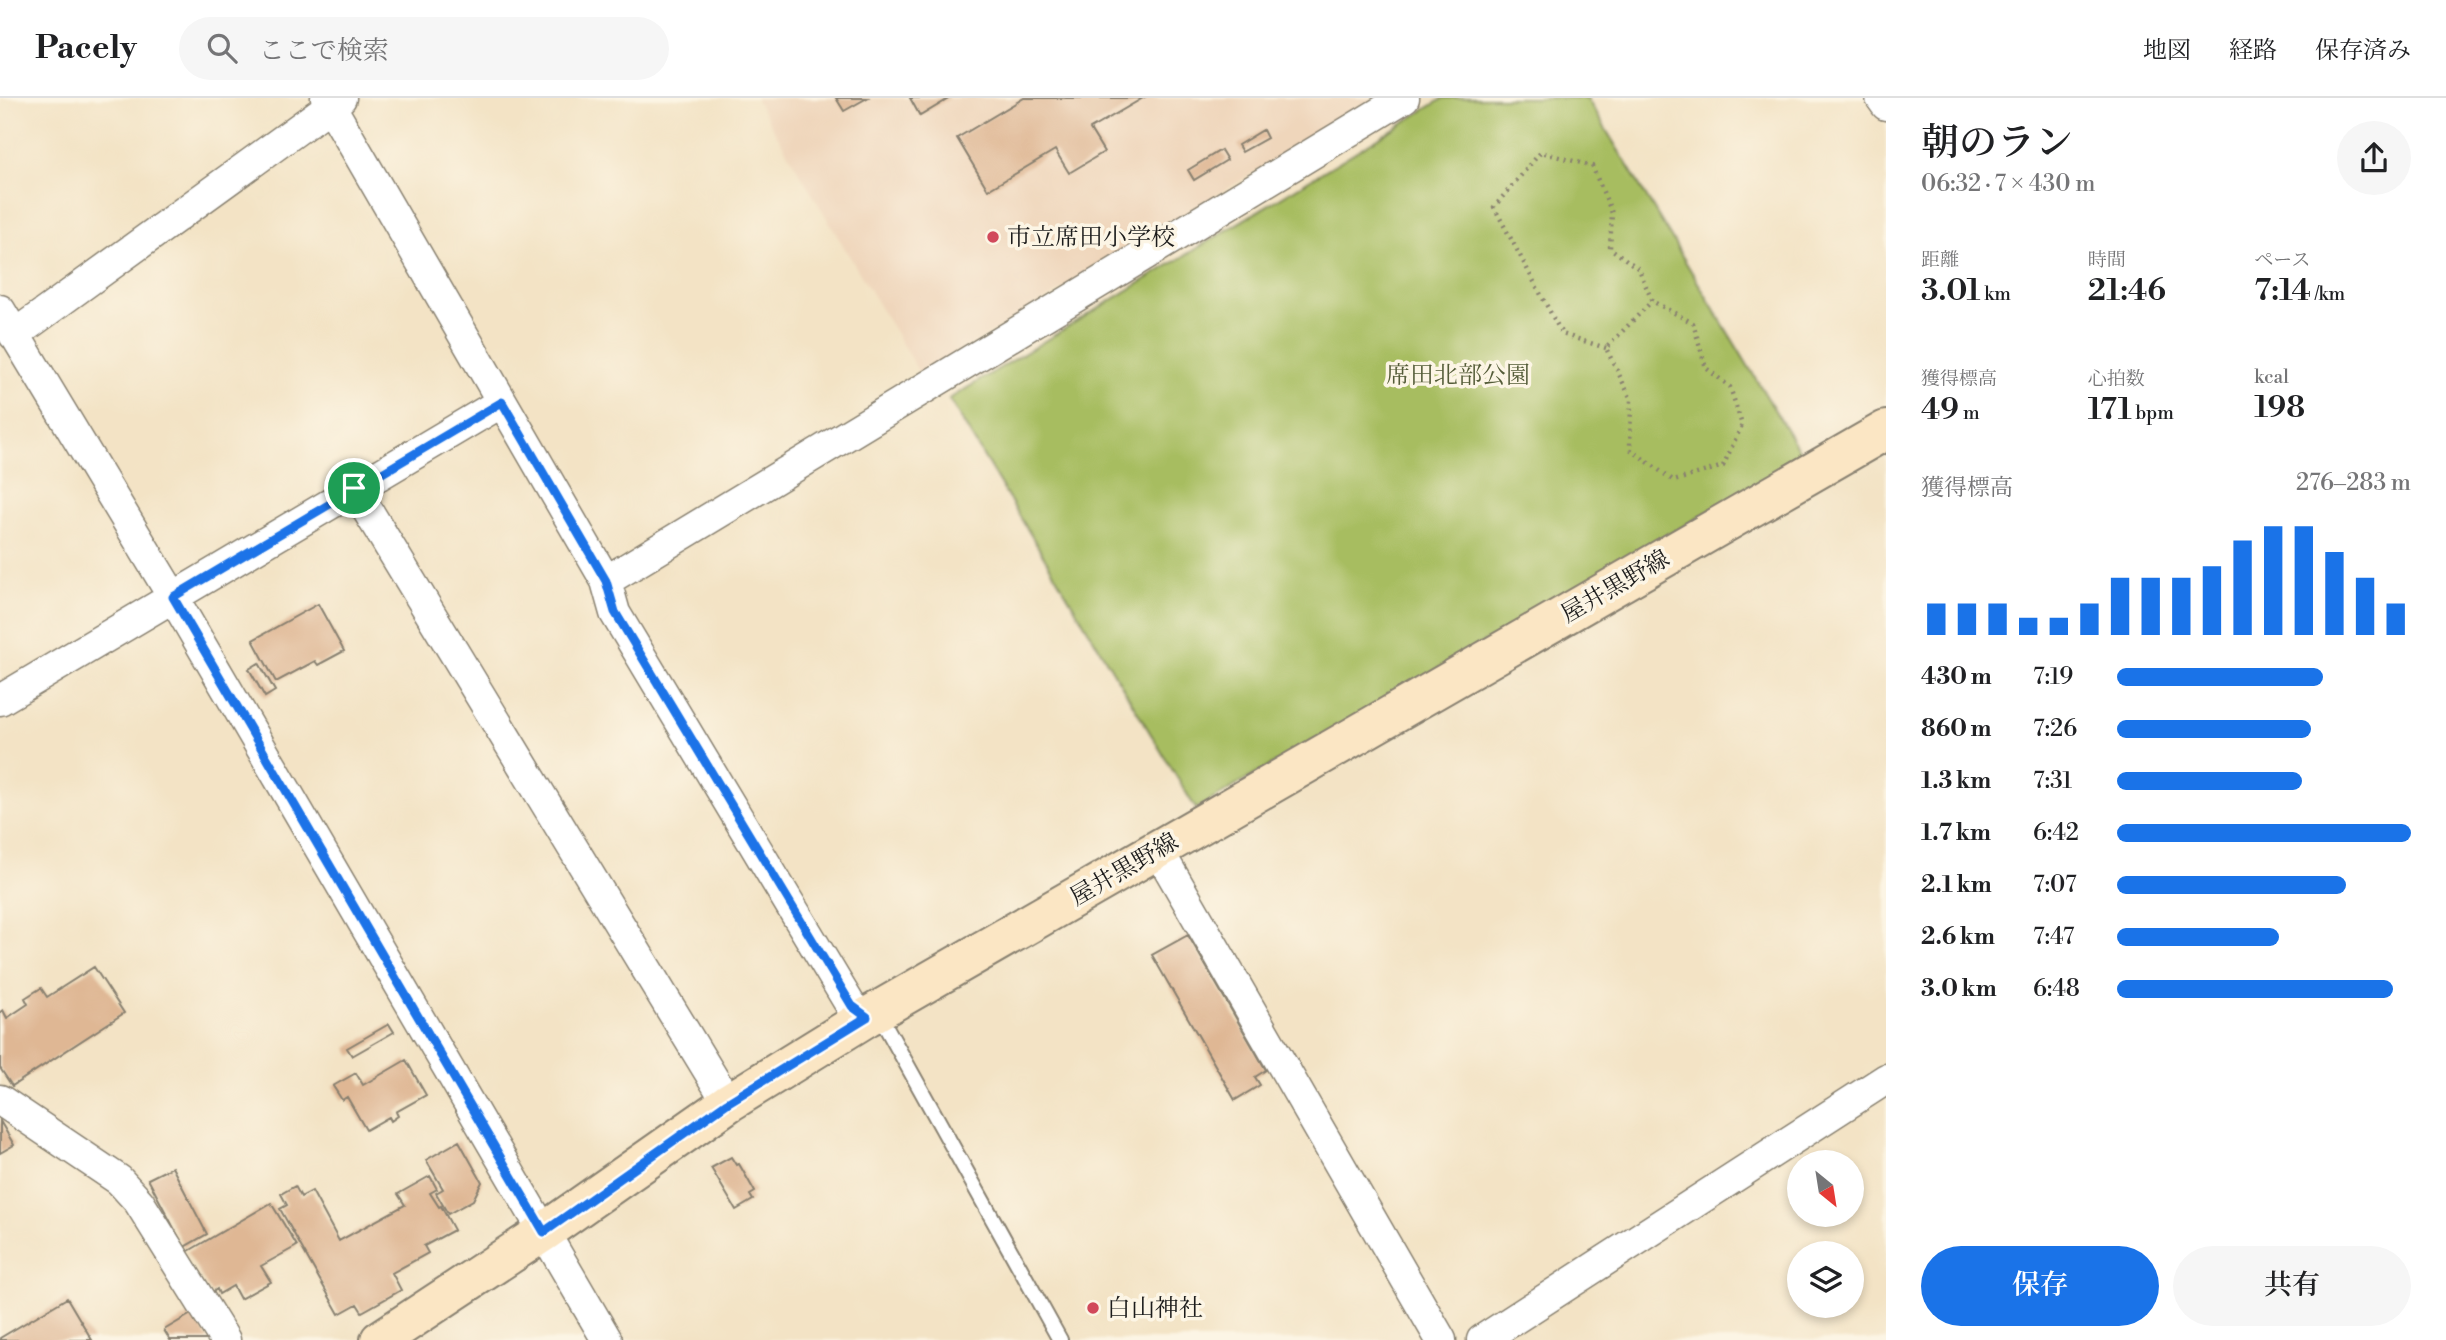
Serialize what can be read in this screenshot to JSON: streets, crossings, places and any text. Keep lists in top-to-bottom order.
{
  "streets": {
    "main road": ["屋井黒野線"]
  },
  "parks": ["席田北部公園"],
  "places": ["市立席田小学校", "白山神社"],
  "north": "bottom right",
  "page": {
    "header": "Pacely",
    "search": "ここで検索",
    "nav": ["地図", "経路", "保存済み"],
    "heading": ["朝のラン", "06:32 · 7 × 430 m"],
    "stats": [
      ["距離", "3.01 km"],
      ["時間", "21:46"],
      ["ペース", "7:14 /km"],
      ["獲得標高", "49 m"],
      ["心拍数", "171 bpm"],
      ["kcal", "198"]
    ],
    "chart": ["獲得標高", "276–283 m"],
    "list": [
      {
        "name": "430 m",
        "note": "7:19"
      },
      {
        "name": "860 m",
        "note": "7:26"
      },
      {
        "name": "1.3 km",
        "note": "7:31"
      },
      {
        "name": "1.7 km",
        "note": "6:42"
      },
      {
        "name": "2.1 km",
        "note": "7:07"
      },
      {
        "name": "2.6 km",
        "note": "7:47"
      },
      {
        "name": "3.0 km",
        "note": "6:48"
      }
    ],
    "buttons": ["保存", "共有"]
  }
}
